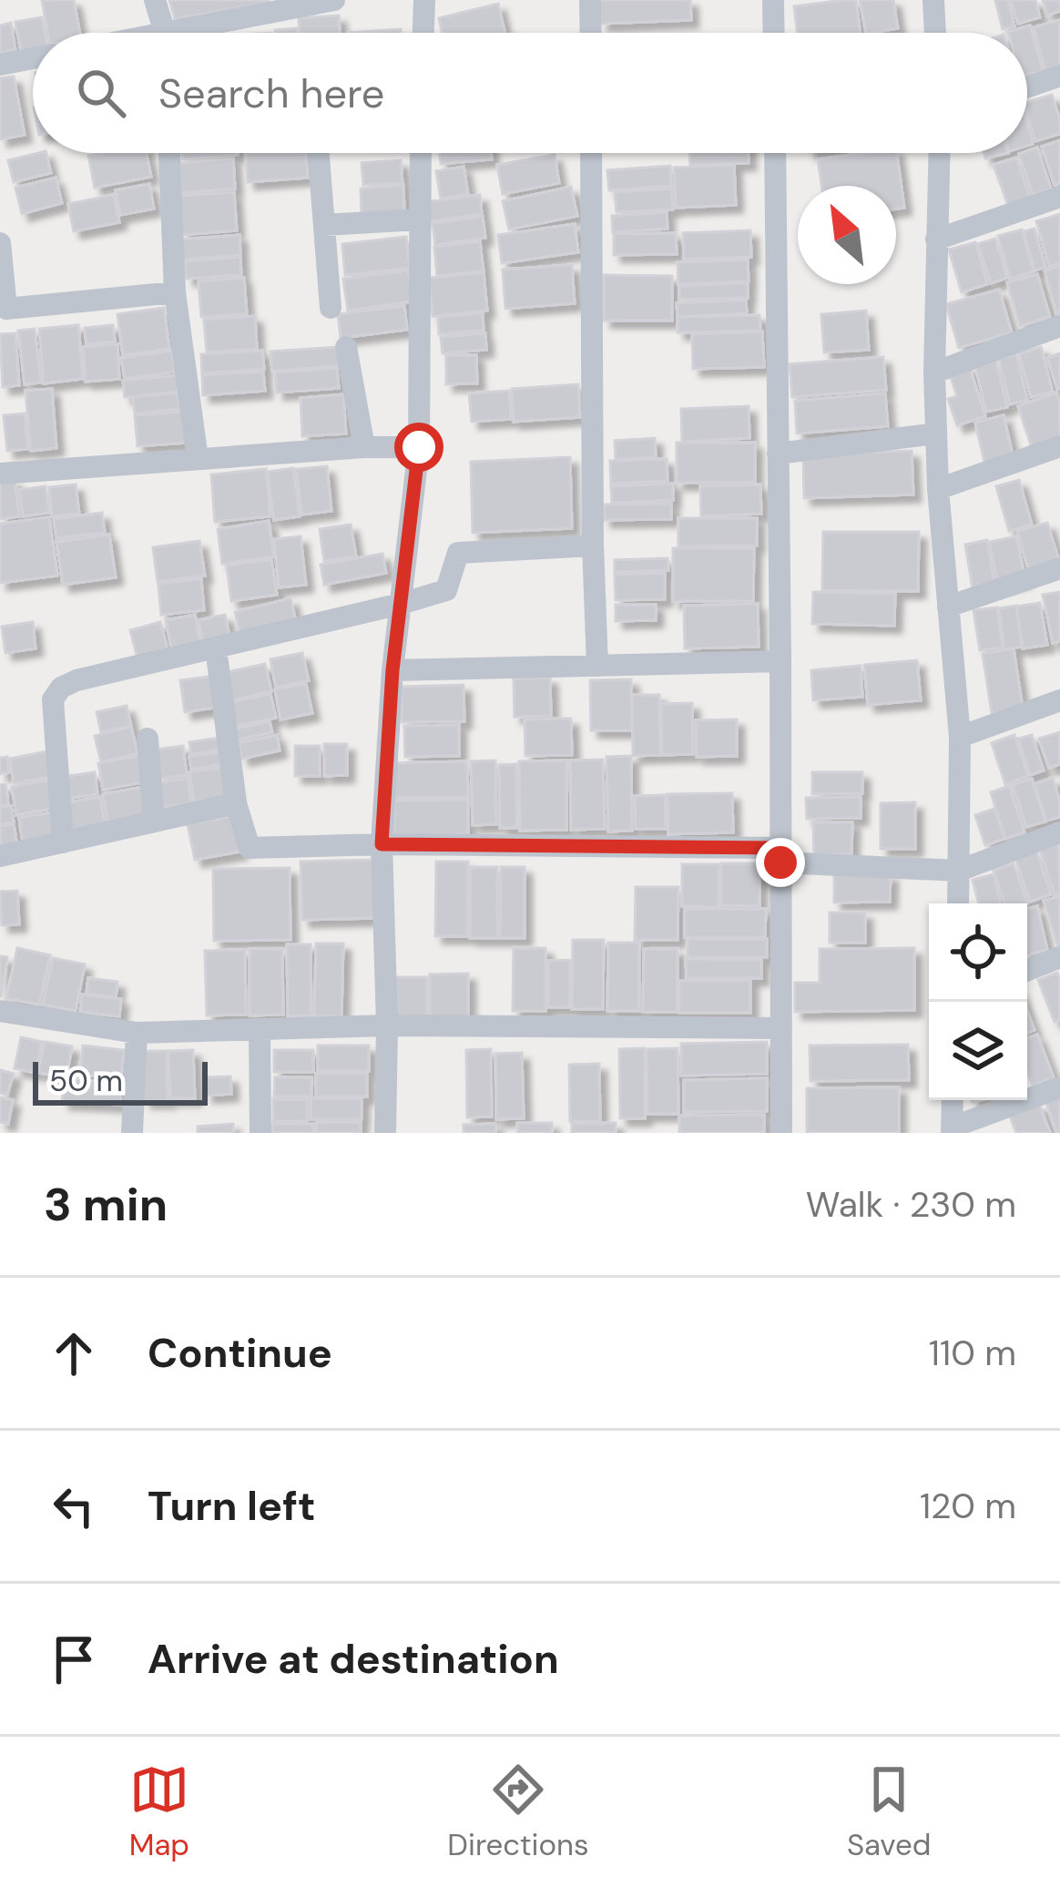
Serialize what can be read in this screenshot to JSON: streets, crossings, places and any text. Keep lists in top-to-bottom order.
{
  "scale_bar": "50 m",
  "north": "top left",
  "page": {
    "search": "Search here",
    "scale": "50 m",
    "heading": ["3 min", "Walk · 230 m"],
    "list": [
      ["Continue", "110 m"],
      ["Turn left", "120 m"],
      "Arrive at destination"
    ],
    "nav": ["Map", "Directions", "Saved"]
  }
}
